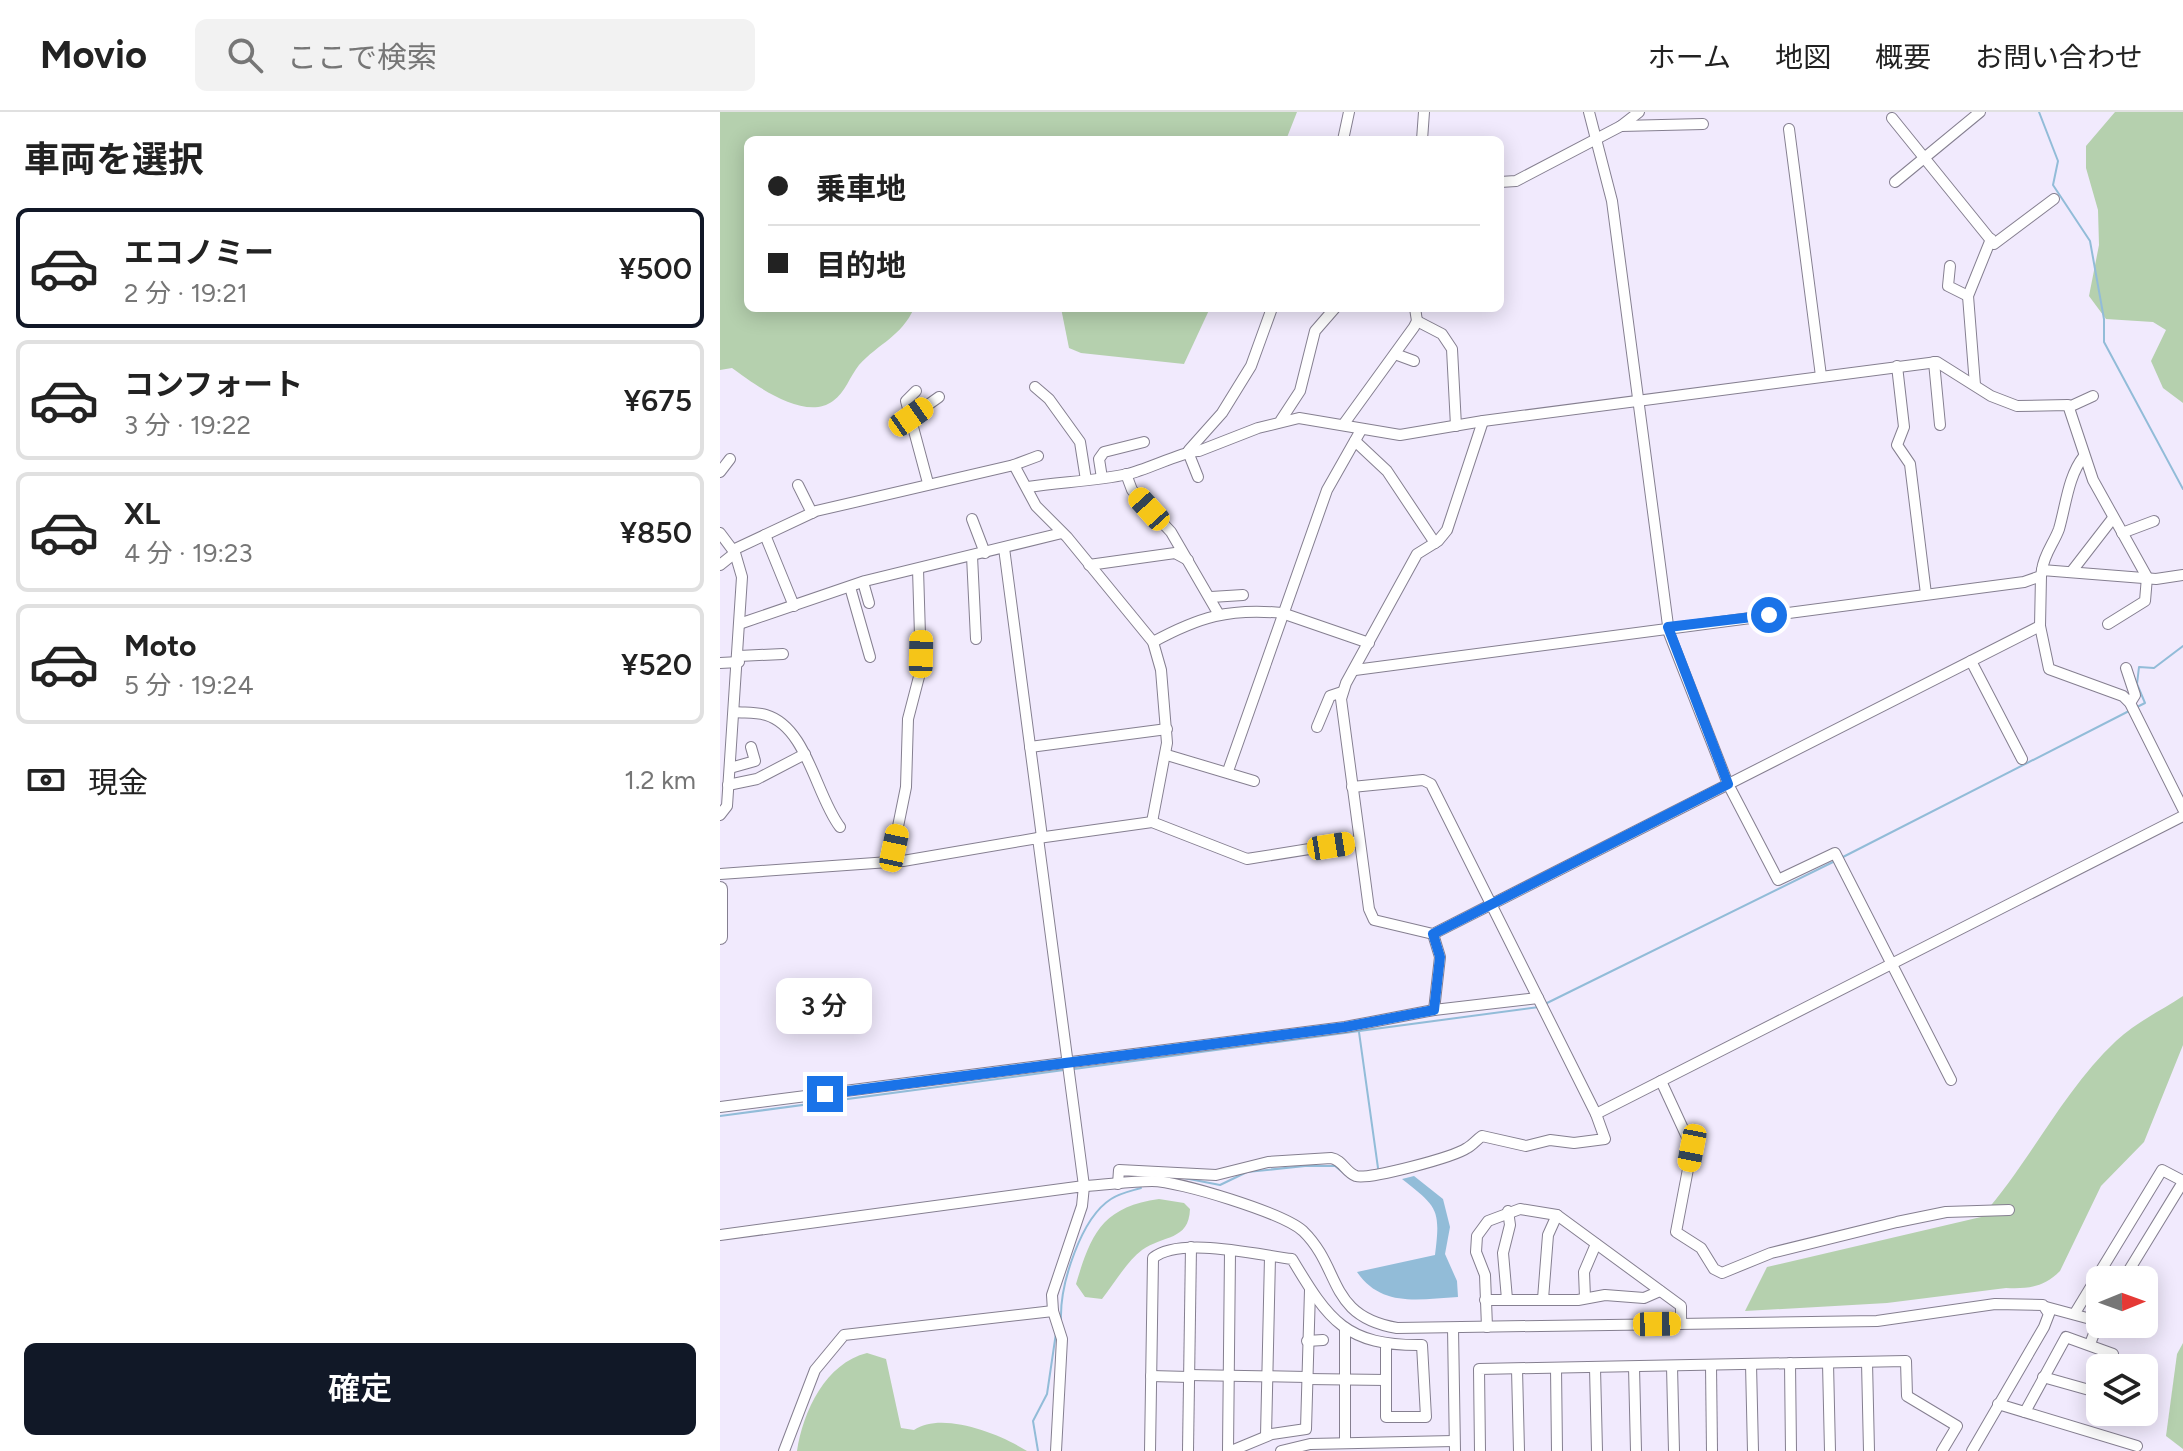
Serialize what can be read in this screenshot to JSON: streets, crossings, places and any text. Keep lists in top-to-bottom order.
{
  "north": "right",
  "page": {
    "header": "Movio",
    "search": "ここで検索",
    "nav": [
      "ホーム",
      "地図",
      "概要",
      "お問い合わせ"
    ],
    "heading": "車両を選択",
    "banner": ["乗車地", "目的地"],
    "list": [
      {
        "name": "エコノミー",
        "note": "2 分 · 19:21",
        "value": "¥500"
      },
      {
        "name": "コンフォート",
        "note": "3 分 · 19:22",
        "value": "¥675"
      },
      {
        "name": "XL",
        "note": "4 分 · 19:23",
        "value": "¥850"
      },
      {
        "name": "Moto",
        "note": "5 分 · 19:24",
        "value": "¥520"
      }
    ],
    "pay": ["現金", "1.2 km"],
    "bubble": "3 分",
    "buttons": "確定"
  }
}
